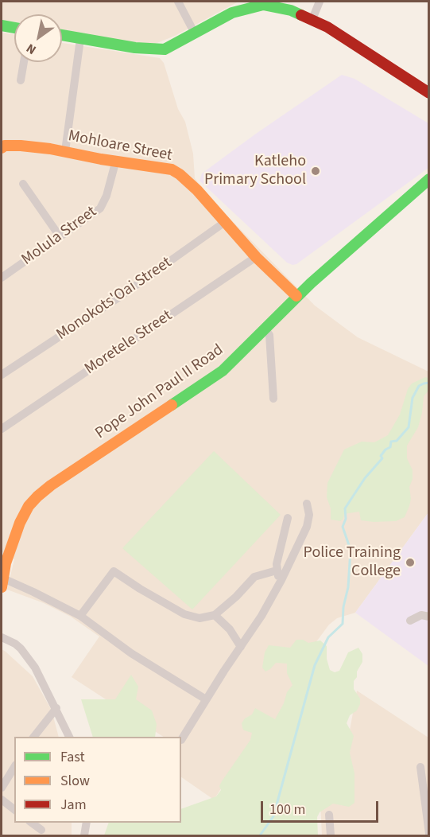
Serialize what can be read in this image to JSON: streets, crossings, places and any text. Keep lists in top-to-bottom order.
{
  "streets": {
    "main road": ["Mohloare Street", "Pope John Paul II Road"],
    "street": ["Molula Street", "Monokots'Oai Street", "Moretele Street"]
  },
  "crossings": [
    ["Mohloare Street", "Molula Street"],
    ["Mohloare Street", "Monokots'Oai Street"],
    ["Mohloare Street", "Moretele Street"],
    ["Mohloare Street", "Pope John Paul II Road"]
  ],
  "places": ["Katleho Primary School", "Police Training College"],
  "legend": ["Fast", "Slow", "Jam"],
  "scale_bar": "100 m",
  "north": "bottom left"
}
